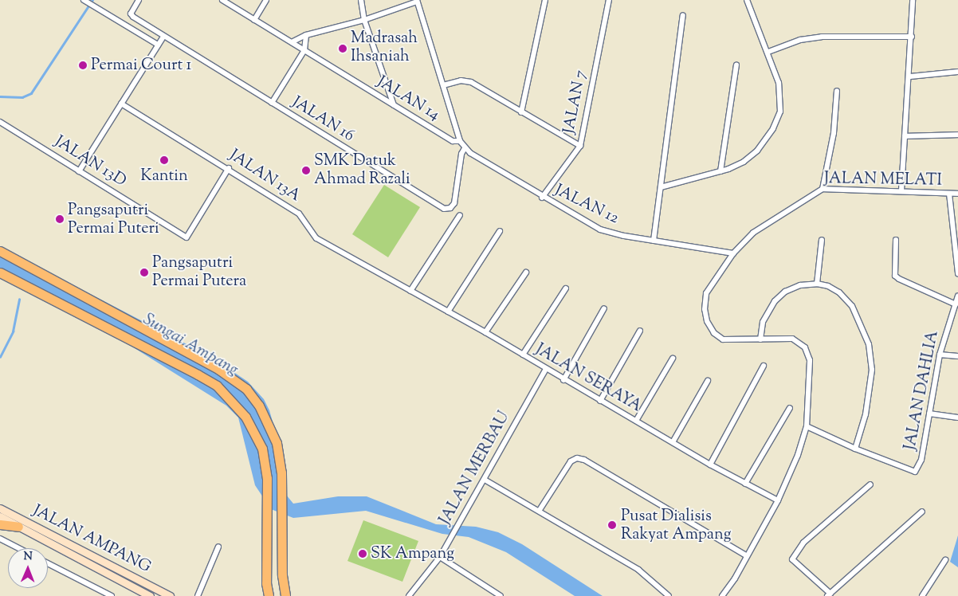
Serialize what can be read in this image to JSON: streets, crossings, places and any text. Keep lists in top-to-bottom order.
{
  "streets": {
    "main road": ["JALAN AMPANG"],
    "street": [
      "JALAN 14",
      "JALAN 7",
      "JALAN 16",
      "JALAN 13D",
      "JALAN 13A",
      "JALAN MELATI",
      "JALAN 12",
      "JALAN SERAYA",
      "JALAN DAHLIA",
      "JALAN MERBAU"
    ]
  },
  "crossings": [
    ["JALAN 14", "JALAN 12"],
    ["JALAN 7", "JALAN 12"],
    ["JALAN 16", "JALAN 12"],
    ["JALAN 13D", "JALAN 13A"],
    ["JALAN 13A", "JALAN SERAYA"],
    ["JALAN MELATI", "JALAN 12"],
    ["JALAN MELATI", "JALAN SERAYA"],
    ["JALAN SERAYA", "JALAN MERBAU"]
  ],
  "water": ["Sungai Ampang"],
  "places": [
    "Madrasah Ihsaniah",
    "Permai Court 1",
    "Kantin",
    "SMK Datuk Ahmad Razali",
    "Pangsaputri Permai Puteri",
    "Pangsaputri Permai Putera",
    "Pusat Dialisis Rakyat Ampang",
    "SK Ampang"
  ],
  "north": "top"
}
